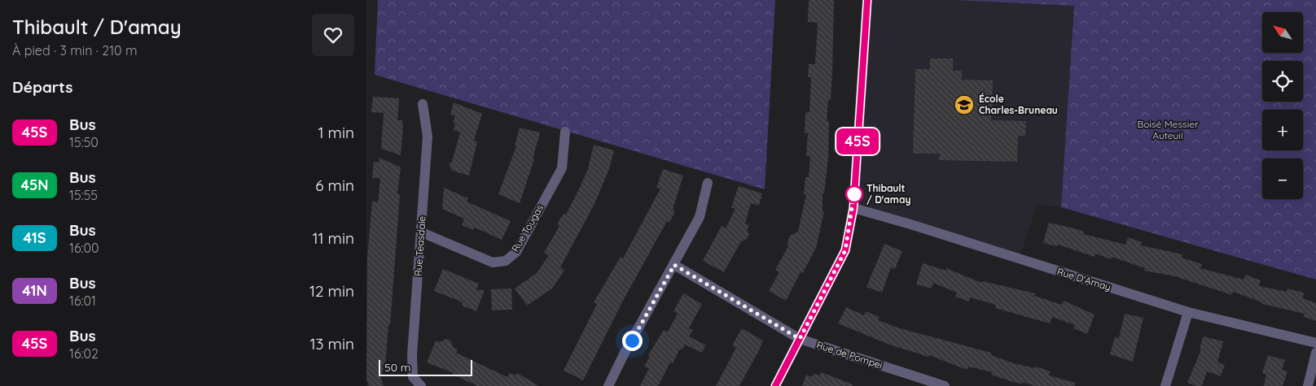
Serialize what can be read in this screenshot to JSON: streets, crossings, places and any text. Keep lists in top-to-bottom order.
{
  "streets": {
    "street": [
      "Rue Tougas",
      "Rue Teasdale",
      "Rue D'Amay",
      "Rue de Pompei"
    ]
  },
  "crossings": [
    ["Rue Tougas", "Rue Teasdale"]
  ],
  "parks": ["Boisé Messier Auteuil"],
  "places": {
    "school or university": ["École Charles-Bruneau"],
    "other": ["Thibault / D'amay"]
  },
  "lines": ["bus line 45S"],
  "scale_bar": "50 m",
  "north": "top left",
  "page": {
    "heading": [
      ["Thibault / D'amay", "À pied · 3 min · 210 m"],
      "Départs"
    ],
    "on_map": "45S",
    "map_buttons": ["+", "−"],
    "list": [
      {
        "mark": "45S",
        "name": "Bus",
        "note": "15:50",
        "value": "1 min"
      },
      {
        "mark": "45N",
        "name": "Bus",
        "note": "15:55",
        "value": "6 min"
      },
      {
        "mark": "41S",
        "name": "Bus",
        "note": "16:00",
        "value": "11 min"
      },
      {
        "mark": "41N",
        "name": "Bus",
        "note": "16:01",
        "value": "12 min"
      },
      {
        "mark": "45S",
        "name": "Bus",
        "note": "16:02",
        "value": "13 min"
      }
    ],
    "scale": "50 m"
  }
}
